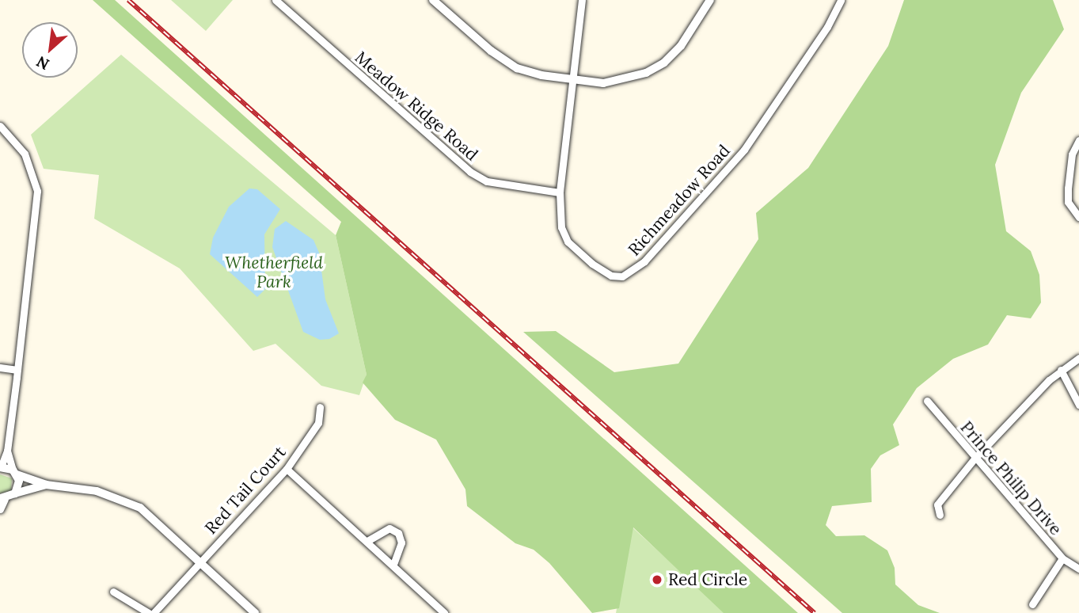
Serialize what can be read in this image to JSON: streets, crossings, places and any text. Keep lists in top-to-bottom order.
{
  "streets": {
    "street": [
      "Meadow Ridge Road",
      "Richmeadow Road",
      "Prince Philip Drive",
      "Red Tail Court"
    ]
  },
  "crossings": [
    ["Meadow Ridge Road", "Richmeadow Road"]
  ],
  "parks": ["Whetherfield Park"],
  "places": ["Red Circle"],
  "north": "bottom left"
}
